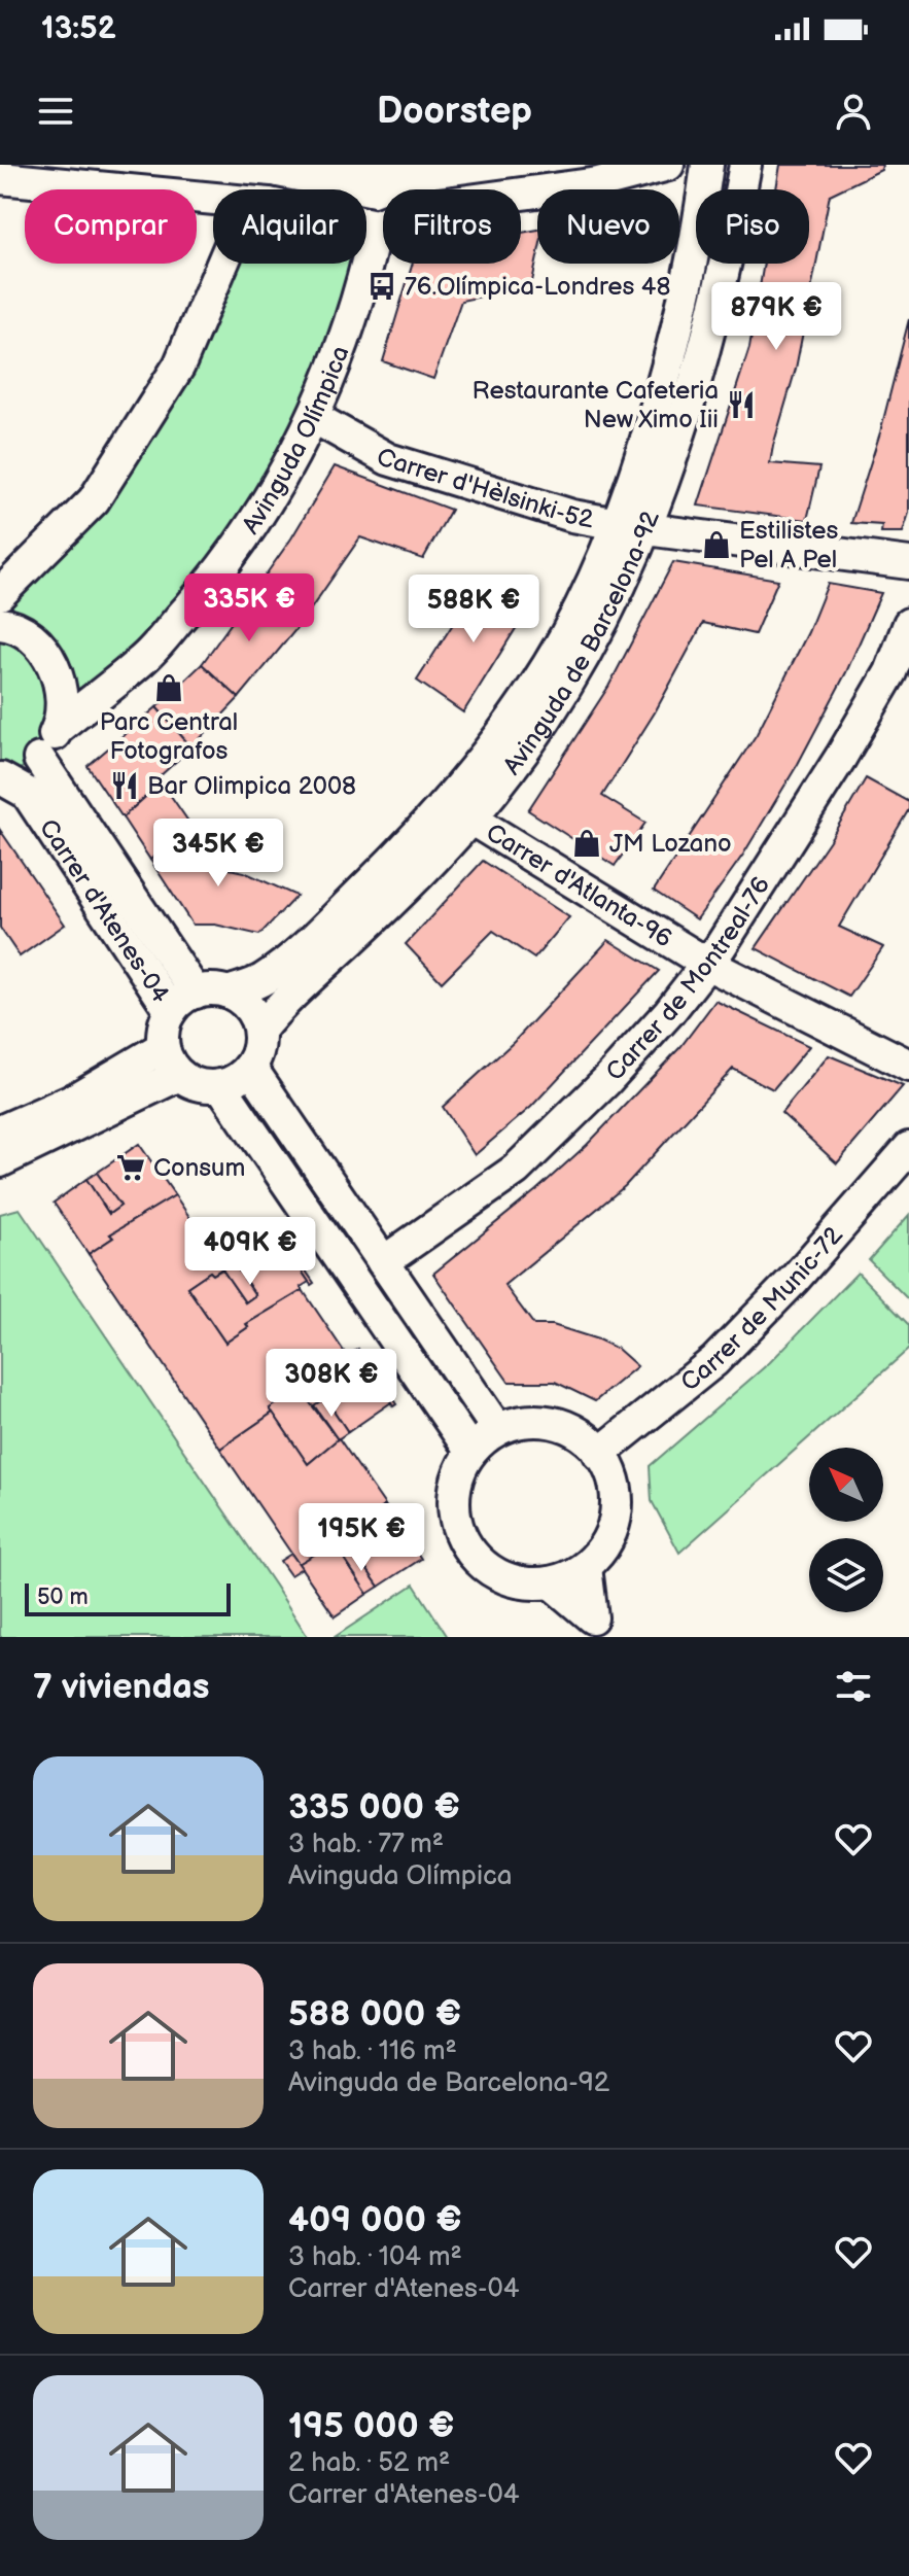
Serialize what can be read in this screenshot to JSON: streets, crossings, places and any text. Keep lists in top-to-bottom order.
{
  "streets": {
    "street": [
      "Avinguda Olímpica",
      "Carrer d'Hèlsinki-52",
      "Avinguda de Barcelona-92",
      "Carrer d'Atlanta-96",
      "Carrer d'Atenes-04",
      "Carrer de Montreal-76",
      "Carrer de Munic-72"
    ]
  },
  "crossings": [
    ["Avinguda Olímpica", "Carrer d'Hèlsinki-52"],
    ["Carrer d'Hèlsinki-52", "Avinguda de Barcelona-92"],
    ["Avinguda de Barcelona-92", "Carrer d'Atlanta-96"],
    ["Avinguda de Barcelona-92", "Carrer d'Atenes-04"],
    ["Carrer d'Atlanta-96", "Carrer de Montreal-76"]
  ],
  "places": {
    "bus stop": ["76.Olímpica-Londres 48"],
    "restaurant": ["Restaurante Cafeteria New Ximo Iii", "Bar Olimpica 2008"],
    "shop": ["Estilistes Pel A Pel", "Parc Central Fotografos", "JM Lozano"],
    "supermarket": ["Consum"]
  },
  "scale_bar": "50 m",
  "north": "top left",
  "page": {
    "status": "13:52",
    "header": "Doorstep",
    "chip": [
      "Comprar",
      "Alquilar",
      "Filtros",
      "Nuevo",
      "Piso"
    ],
    "price": [
      "879K €",
      "335K €",
      "588K €",
      "345K €",
      "409K €",
      "308K €",
      "195K €"
    ],
    "scale": "50 m",
    "heading": "7 viviendas",
    "list": [
      {
        "name": "335 000 €",
        "note": "3 hab. · 77 m² · Avinguda Olímpica"
      },
      {
        "name": "588 000 €",
        "note": "3 hab. · 116 m² · Avinguda de Barcelona-92"
      },
      {
        "name": "409 000 €",
        "note": "3 hab. · 104 m² · Carrer d'Atenes-04"
      },
      {
        "name": "195 000 €",
        "note": "2 hab. · 52 m² · Carrer d'Atenes-04"
      }
    ]
  }
}
